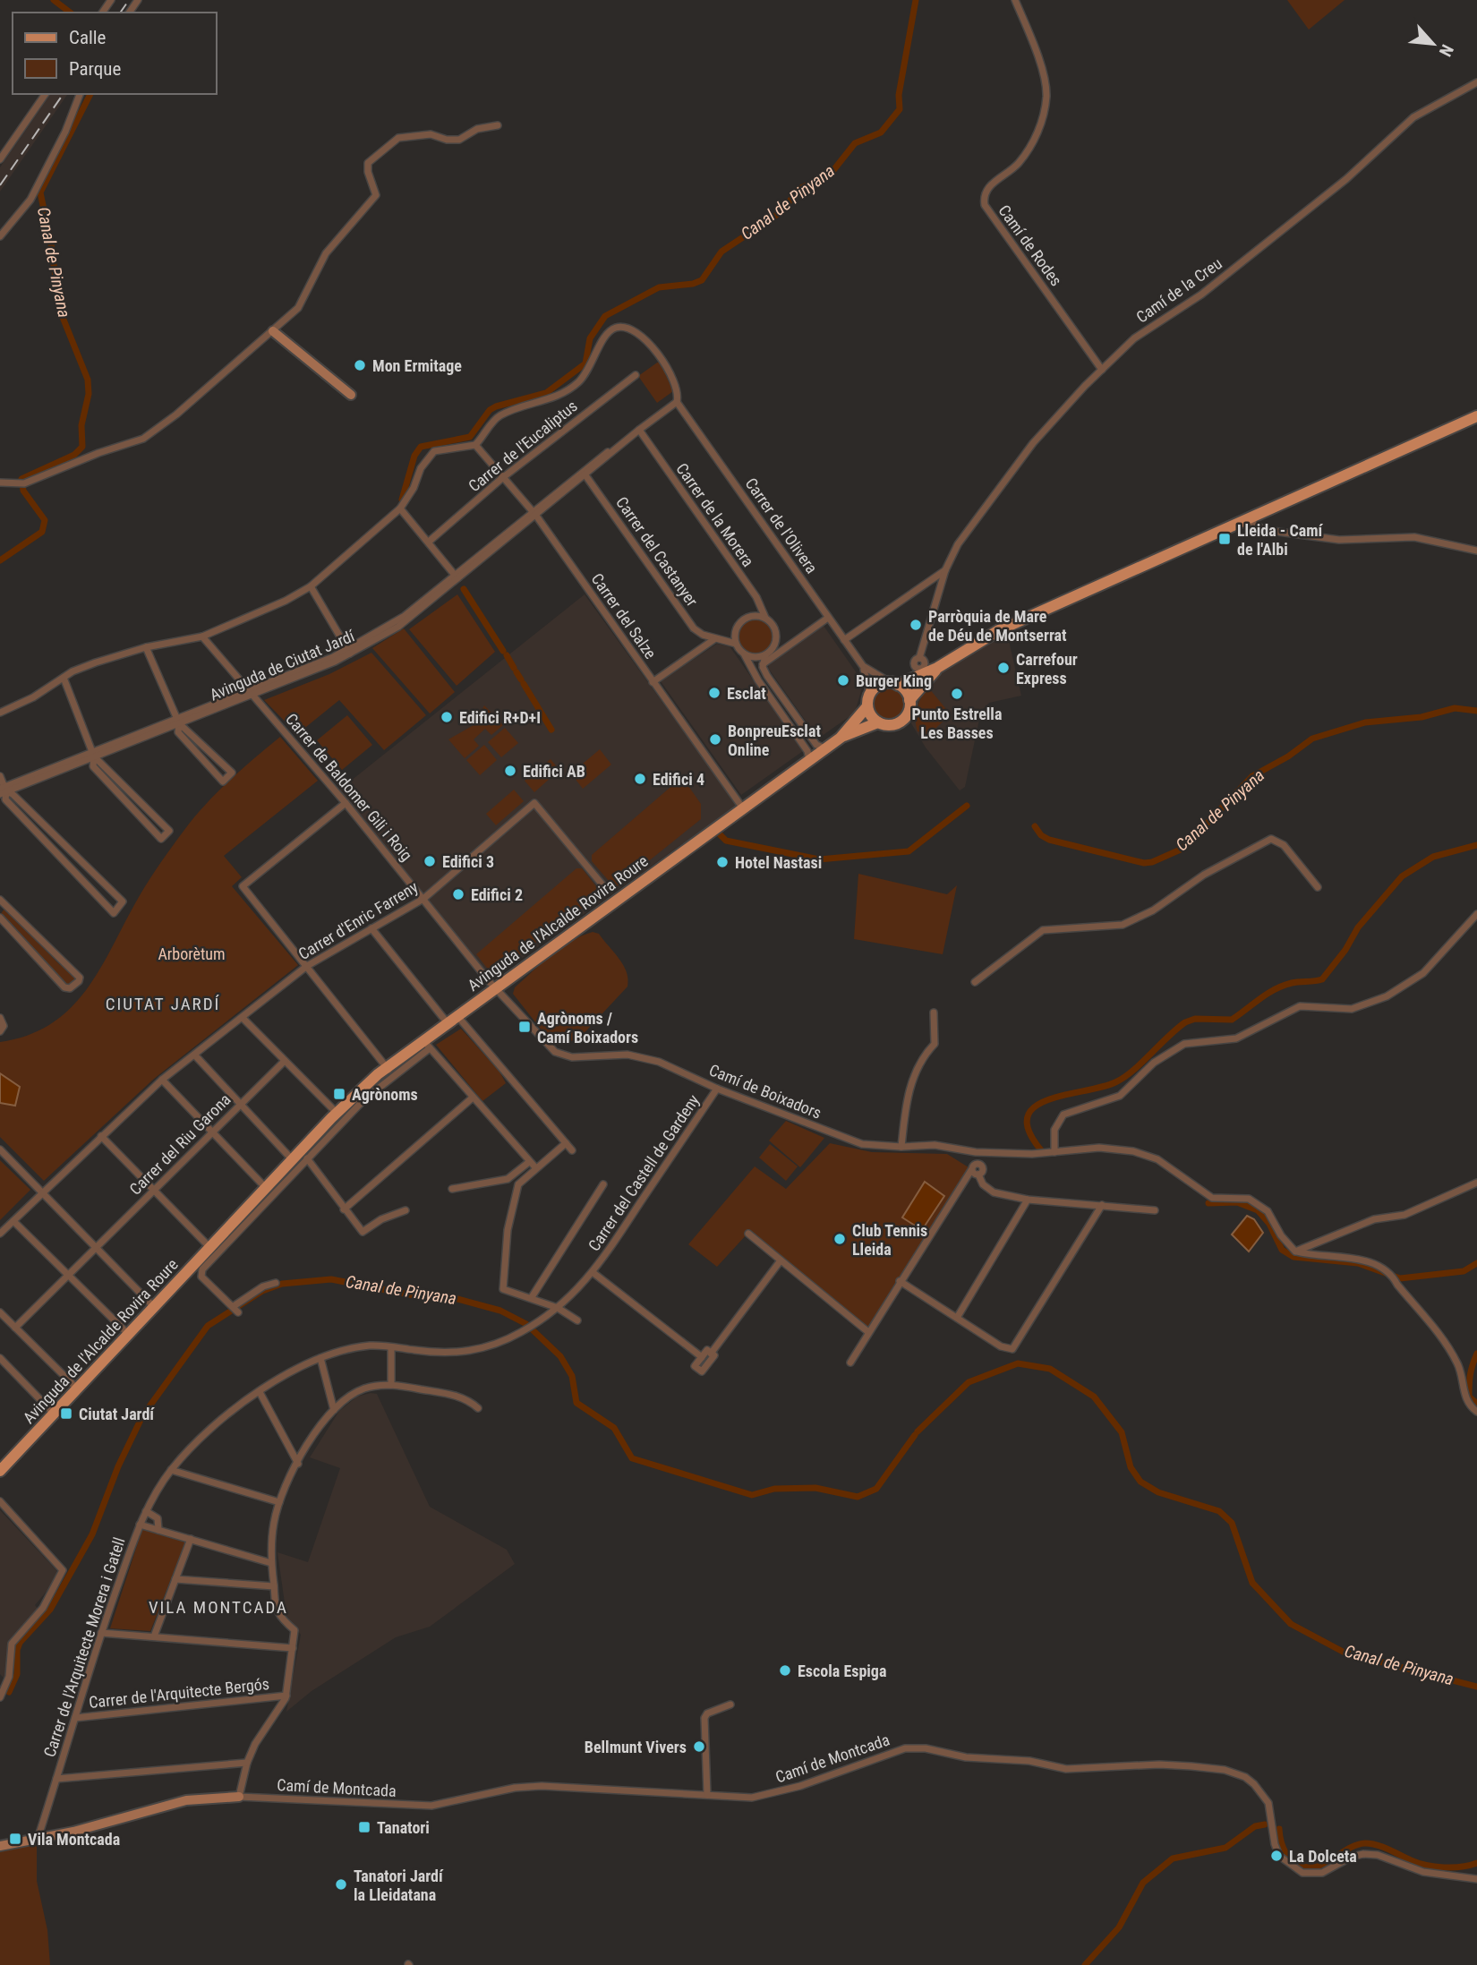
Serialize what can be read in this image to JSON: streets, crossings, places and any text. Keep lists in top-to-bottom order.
{
  "streets": {
    "main road": ["Avinguda de l'Alcalde Rovira Roure"],
    "street": [
      "Camí de Rodes",
      "Camí de la Creu",
      "Carrer de l'Eucaliptus",
      "Carrer de la Morera",
      "Carrer de l'Olivera",
      "Carrer del Castanyer",
      "Carrer del Salze",
      "Avinguda de Ciutat Jardí",
      "Carrer de Baldomer Gili i Roig",
      "Carrer d'Enric Farreny",
      "Camí de Boixadors",
      "Carrer del Riu Garona",
      "Carrer del Castell de Gardeny",
      "Carrer de l'Arquitecte Morera i Gatell",
      "Carrer de l'Arquitecte Bergós",
      "Camí de Montcada"
    ]
  },
  "crossings": [
    ["Camí de Rodes", "Camí de la Creu"],
    ["Camí de la Creu", "Carrer de l'Olivera"],
    ["Carrer de l'Eucaliptus", "Carrer del Salze"],
    ["Carrer de la Morera", "Avinguda de Ciutat Jardí"],
    ["Carrer de l'Olivera", "Carrer del Salze"],
    ["Carrer de l'Olivera", "Avinguda de Ciutat Jardí"],
    ["Carrer del Castanyer", "Avinguda de Ciutat Jardí"],
    ["Carrer del Salze", "Avinguda de Ciutat Jardí"],
    ["Carrer del Salze", "Avinguda de l'Alcalde Rovira Roure"],
    ["Avinguda de Ciutat Jardí", "Carrer de Baldomer Gili i Roig"],
    ["Carrer de Baldomer Gili i Roig", "Carrer d'Enric Farreny"],
    ["Carrer de Baldomer Gili i Roig", "Avinguda de l'Alcalde Rovira Roure"],
    ["Carrer de Baldomer Gili i Roig", "Camí de Boixadors"],
    ["Avinguda de l'Alcalde Rovira Roure", "Camí de Boixadors"],
    ["Camí de Boixadors", "Carrer del Castell de Gardeny"],
    ["Carrer del Castell de Gardeny", "Carrer de l'Arquitecte Morera i Gatell"],
    ["Carrer de l'Arquitecte Morera i Gatell", "Carrer de l'Arquitecte Bergós"]
  ],
  "districts": ["CIUTAT JARDÍ", "VILA MONTCADA"],
  "water": ["Canal de Pinyana"],
  "parks": ["Arborètum"],
  "places": {
    "other": [
      "Mon Ermitage",
      "Parròquia de Mare de Déu de Montserrat",
      "Carrefour Express",
      "Burger King",
      "Esclat",
      "Punto Estrella Les Basses",
      "Edifici R+D+I",
      "BonpreuEsclat Online",
      "Edifici AB",
      "Edifici 4",
      "Edifici 3",
      "Hotel Nastasi",
      "Edifici 2",
      "Club Tennis Lleida",
      "Escola Espiga",
      "Bellmunt Vivers",
      "La Dolceta",
      "Tanatori Jardí la Lleidatana"
    ],
    "transit": [
      "Lleida - Camí de l'Albi",
      "Agrònoms / Camí Boixadors",
      "Agrònoms",
      "Ciutat Jardí",
      "Tanatori",
      "Vila Montcada"
    ]
  },
  "legend": ["Calle", "Parque"],
  "north": "bottom right"
}
